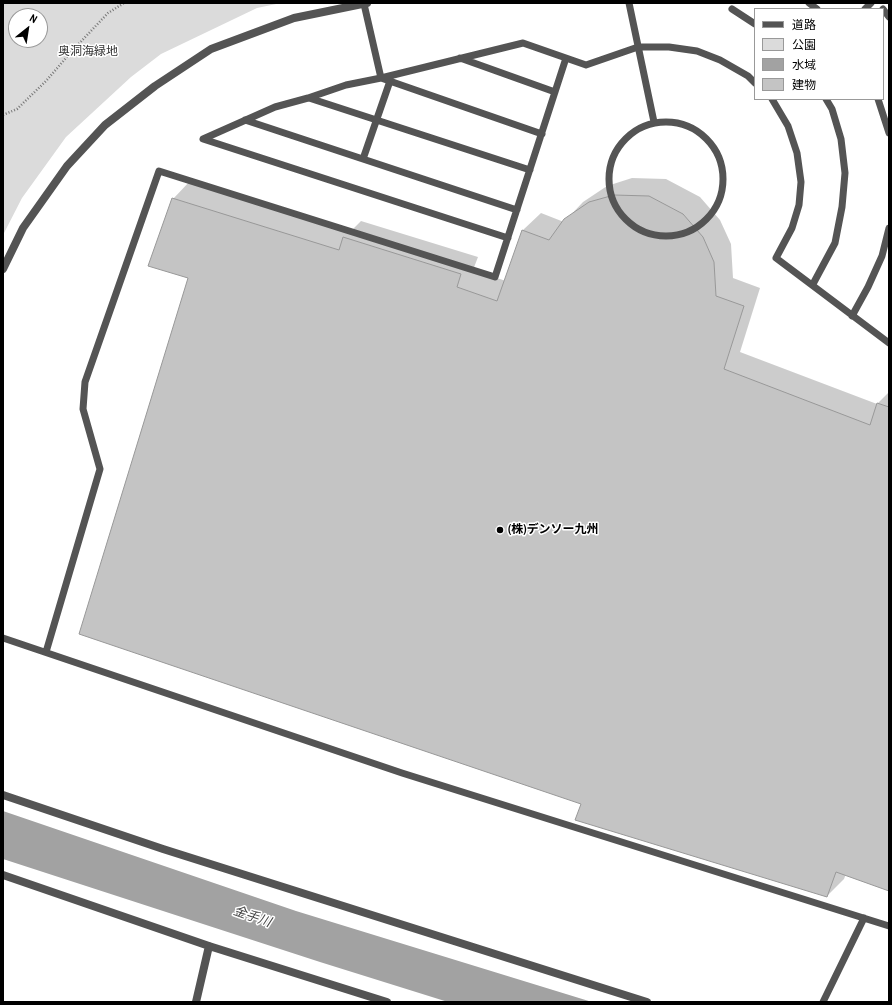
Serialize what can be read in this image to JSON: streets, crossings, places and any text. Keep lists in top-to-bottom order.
{
  "water": ["金手川"],
  "parks": ["奥洞海緑地"],
  "places": ["(株)デンソー九州"],
  "legend": [
    "道路",
    "公園",
    "水域",
    "建物"
  ],
  "north": "top right"
}
